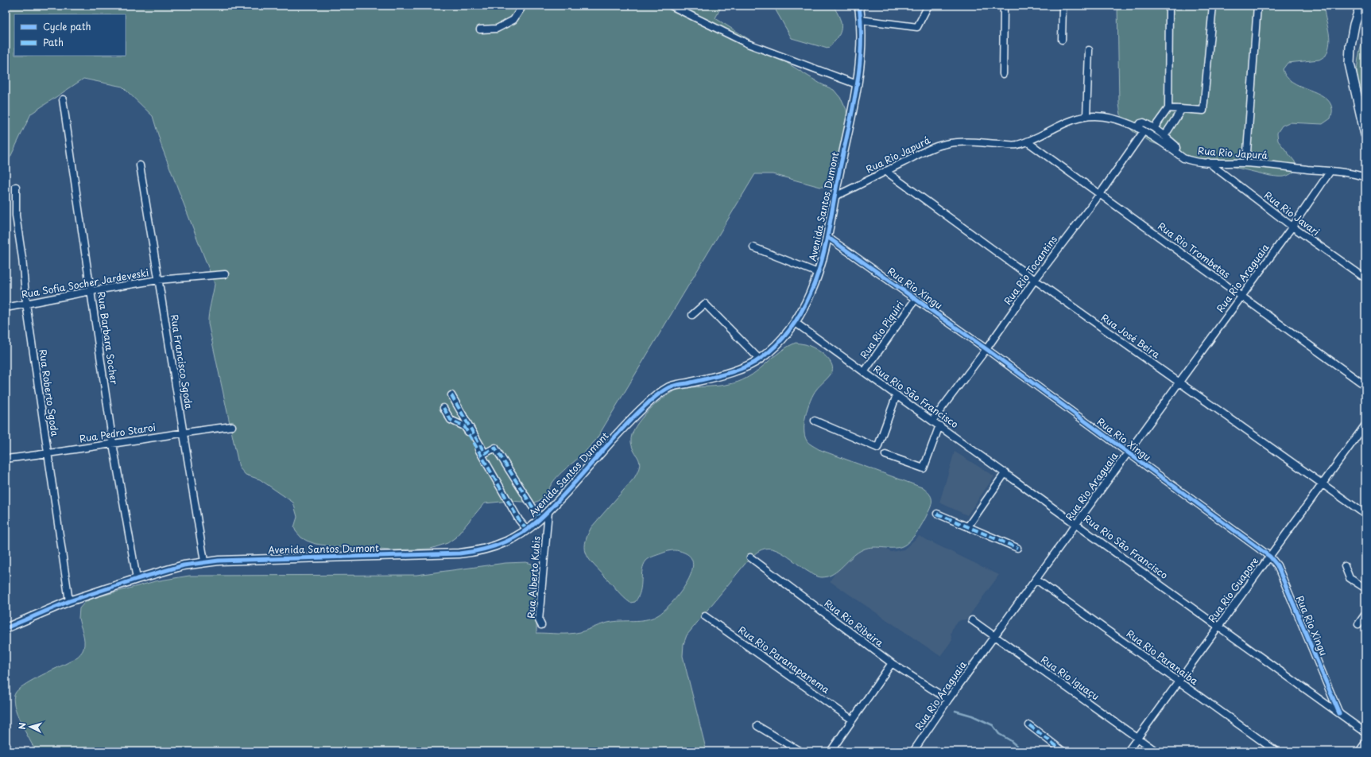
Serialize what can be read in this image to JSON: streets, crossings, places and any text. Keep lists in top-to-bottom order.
{
  "streets": {
    "street": [
      "Rua Rio Japurá",
      "Avenida Santos Dumont",
      "Rua Rio Javari",
      "Rua Rio Trombetas",
      "Rua Rio Tocantins",
      "Rua Rio Araguaia",
      "Rua Sofia Socher Jardeveski",
      "Rua Rio Xingu",
      "Rua Rio Piquiri",
      "Rua José Beira",
      "Rua Barbara Socher",
      "Rua Francisco Sgoda",
      "Rua Roberto Sgoda",
      "Rua Rio São Francisco",
      "Rua Pedro Staroi",
      "Rua Alberto Kubis",
      "Rua Rio Guapore",
      "Rua Rio Ribeira",
      "Rua Rio Paranaiba",
      "Rua Rio Paranapanema",
      "Rua Rio Iguaçu"
    ]
  },
  "crossings": [
    ["Rua Rio Japurá", "Avenida Santos Dumont"],
    ["Rua Rio Japurá", "Rua Rio Javari"],
    ["Rua Rio Japurá", "Rua Rio Trombetas"],
    ["Rua Rio Japurá", "Rua Rio Tocantins"],
    ["Rua Rio Japurá", "Rua Rio Araguaia"],
    ["Rua Rio Japurá", "Rua José Beira"],
    ["Avenida Santos Dumont", "Rua Rio Xingu"],
    ["Avenida Santos Dumont", "Rua Barbara Socher"],
    ["Avenida Santos Dumont", "Rua Francisco Sgoda"],
    ["Avenida Santos Dumont", "Rua Roberto Sgoda"],
    ["Avenida Santos Dumont", "Rua Rio São Francisco"],
    ["Avenida Santos Dumont", "Rua Alberto Kubis"],
    ["Rua Rio Javari", "Rua Rio Araguaia"],
    ["Rua Rio Trombetas", "Rua Rio Tocantins"],
    ["Rua Rio Trombetas", "Rua Rio Araguaia"],
    ["Rua Rio Tocantins", "Rua Rio Xingu"],
    ["Rua Rio Tocantins", "Rua José Beira"],
    ["Rua Rio Tocantins", "Rua Rio São Francisco"],
    ["Rua Rio Araguaia", "Rua Rio Xingu"],
    ["Rua Rio Araguaia", "Rua José Beira"],
    ["Rua Rio Araguaia", "Rua Rio São Francisco"],
    ["Rua Rio Araguaia", "Rua Rio Ribeira"],
    ["Rua Rio Araguaia", "Rua Rio Paranaiba"],
    ["Rua Rio Araguaia", "Rua Rio Iguaçu"],
    ["Rua Sofia Socher Jardeveski", "Rua Barbara Socher"],
    ["Rua Sofia Socher Jardeveski", "Rua Francisco Sgoda"],
    ["Rua Sofia Socher Jardeveski", "Rua Roberto Sgoda"],
    ["Rua Rio Xingu", "Rua Rio Piquiri"],
    ["Rua Rio Xingu", "Rua Rio São Francisco"],
    ["Rua Rio Xingu", "Rua Rio Guapore"],
    ["Rua Rio Piquiri", "Rua Rio São Francisco"],
    ["Rua José Beira", "Rua Rio Guapore"],
    ["Rua Barbara Socher", "Rua Pedro Staroi"],
    ["Rua Francisco Sgoda", "Rua Pedro Staroi"],
    ["Rua Roberto Sgoda", "Rua Pedro Staroi"],
    ["Rua Rio São Francisco", "Rua Rio Guapore"],
    ["Rua Rio Guapore", "Rua Rio Paranaiba"],
    ["Rua Rio Guapore", "Rua Rio Iguaçu"]
  ],
  "legend": ["Cycle path", "Path"],
  "north": "left"
}
